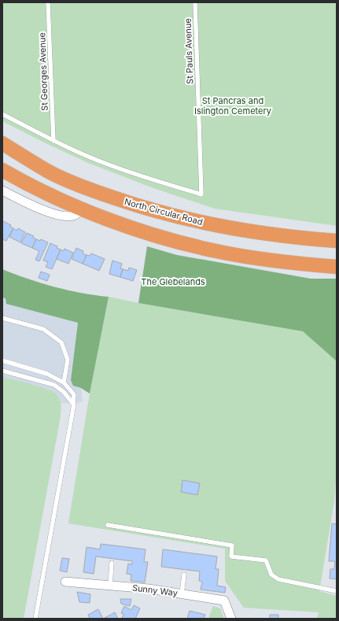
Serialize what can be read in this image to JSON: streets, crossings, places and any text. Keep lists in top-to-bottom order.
{
  "streets": {
    "highway": ["North Circular Road"],
    "street": ["Sunny Way"],
    "lane": ["St Pauls Avenue", "St Georges Avenue"]
  },
  "crossings": [
    ["St Pauls Avenue", "St Georges Avenue"]
  ],
  "parks": ["St Pancras and Islington Cemetery", "The Glebelands"]
}
